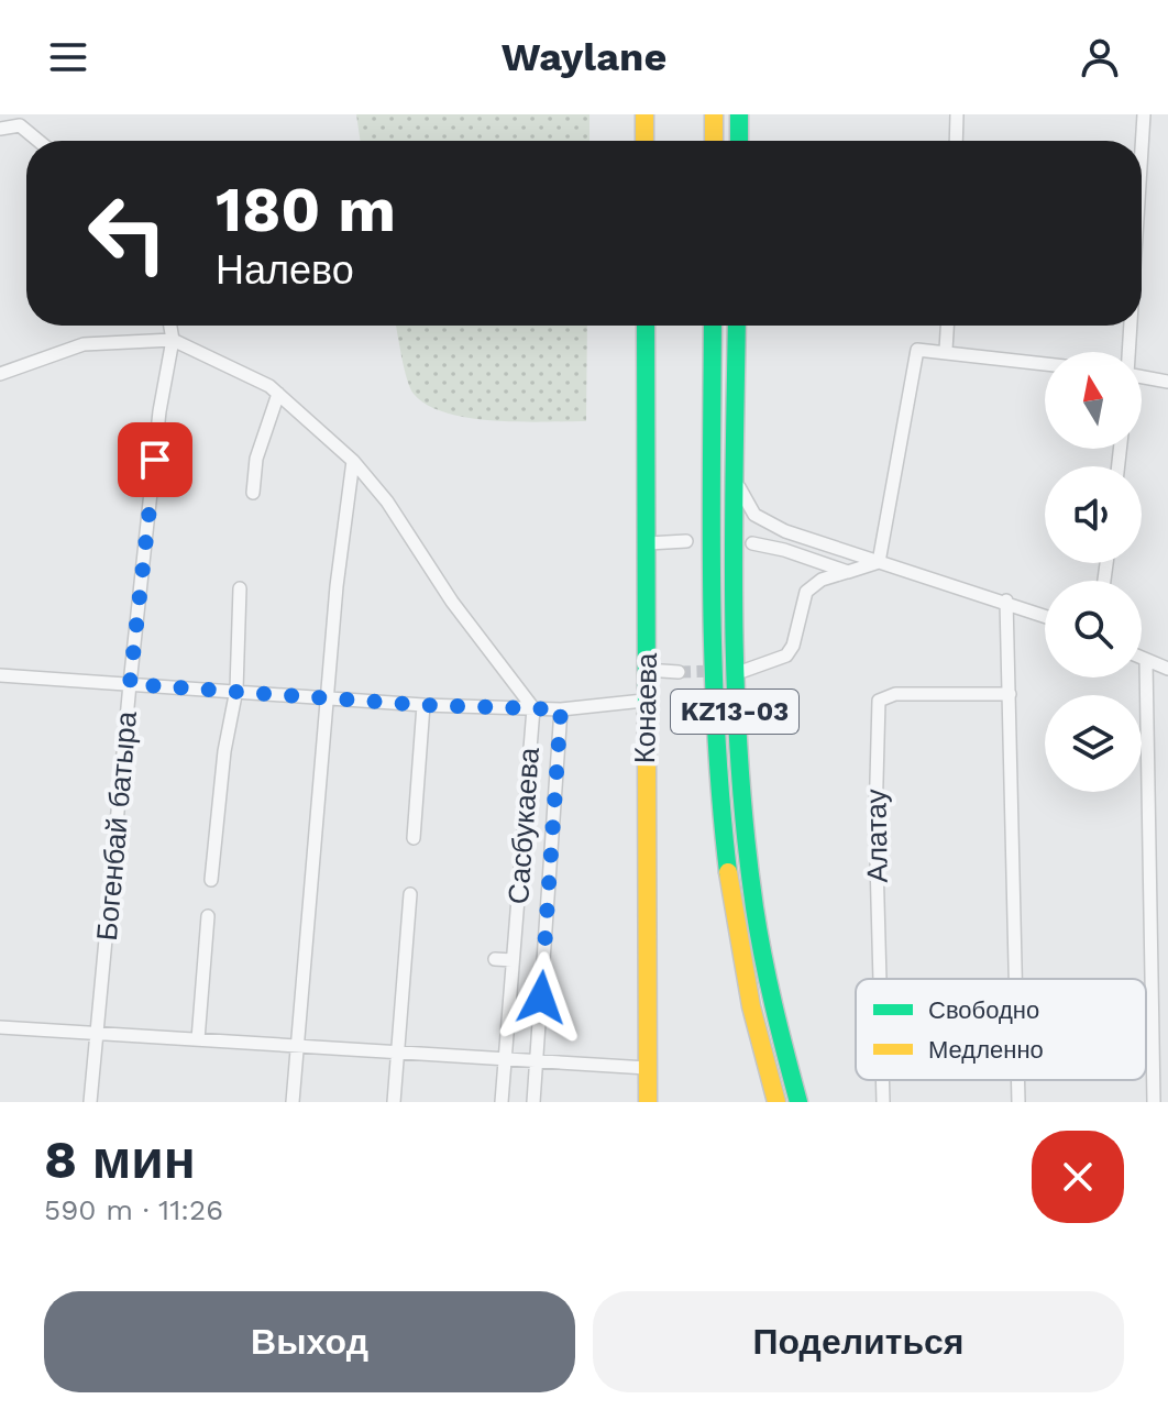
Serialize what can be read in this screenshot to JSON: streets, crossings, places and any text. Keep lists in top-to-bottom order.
{
  "streets": {
    "main road": ["Конаева", "KZ13-03"],
    "street": ["Богенбай батыра", "Сасбукаева", "Алатау"]
  },
  "legend": ["Свободно", "Медленно"],
  "north": "top",
  "page": {
    "header": "Waylane",
    "turn": ["180 m", "Налево"],
    "heading": ["8 мин", "590 m · 11:26"],
    "buttons": ["Выход", "Поделиться"]
  }
}
